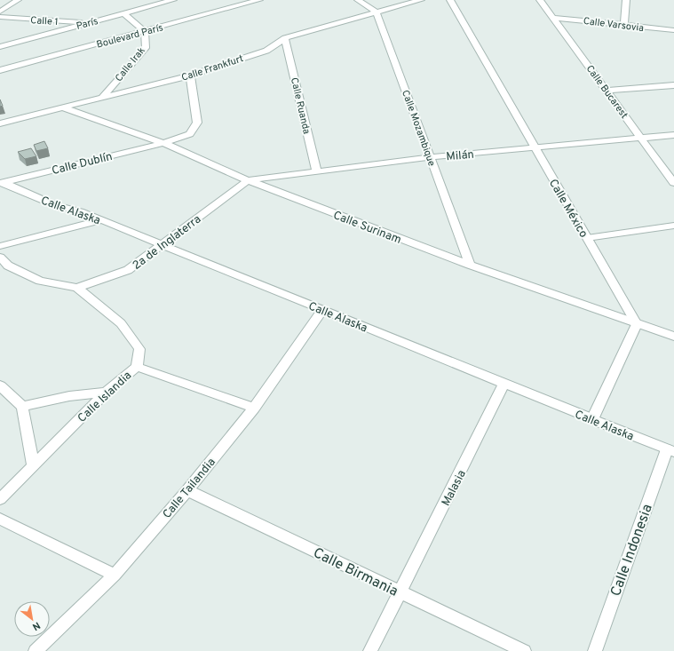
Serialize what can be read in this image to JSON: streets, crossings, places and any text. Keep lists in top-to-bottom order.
{
  "streets": {
    "street": [
      "Calle 1",
      "París",
      "Calle Varsovia",
      "Boulevard París",
      "Calle Irak",
      "Calle Frankfurt",
      "Calle Bucarest",
      "Calle Ruanda",
      "Calle Mozambique",
      "Milán",
      "Calle Dublín",
      "Calle México",
      "Calle Alaska",
      "Calle Surinam",
      "2a de Inglaterra",
      "Calle Islandia",
      "Calle Tailandia",
      "Malasia",
      "Calle Indonesia",
      "Calle Birmania"
    ]
  },
  "crossings": [
    ["Calle 1", "París"],
    ["París", "Calle Irak"],
    ["Calle Varsovia", "Calle Bucarest"],
    ["Boulevard París", "Calle Irak"],
    ["Calle Irak", "Calle Frankfurt"],
    ["Calle Frankfurt", "Calle Ruanda"],
    ["Calle Frankfurt", "Calle Mozambique"],
    ["Calle Frankfurt", "Calle Dublín"],
    ["Calle Frankfurt", "Calle Surinam"],
    ["Calle Bucarest", "Milán"],
    ["Calle Ruanda", "Milán"],
    ["Calle Mozambique", "Milán"],
    ["Calle Mozambique", "Calle Surinam"],
    ["Milán", "Calle México"],
    ["Milán", "Calle Surinam"],
    ["Milán", "2a de Inglaterra"],
    ["Calle Dublín", "Calle Alaska"],
    ["Calle Dublín", "Calle Surinam"],
    ["Calle México", "Calle Surinam"],
    ["Calle Alaska", "2a de Inglaterra"],
    ["Calle Alaska", "Calle Tailandia"],
    ["Calle Alaska", "Malasia"],
    ["Calle Alaska", "Calle Indonesia"],
    ["Calle Surinam", "2a de Inglaterra"],
    ["Calle Islandia", "Calle Tailandia"],
    ["Calle Tailandia", "Calle Birmania"],
    ["Malasia", "Calle Birmania"]
  ],
  "north": "bottom right"
}
